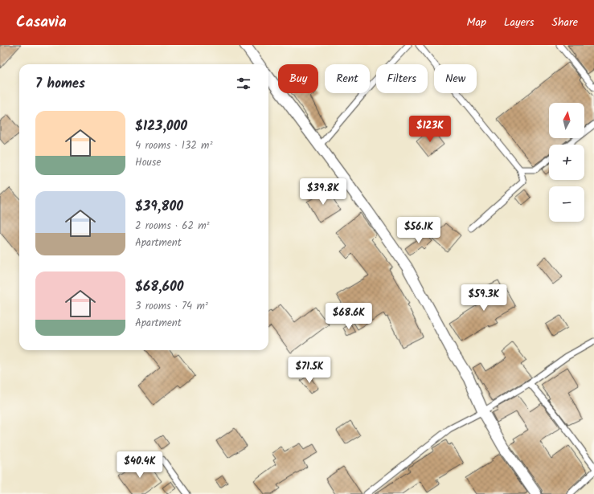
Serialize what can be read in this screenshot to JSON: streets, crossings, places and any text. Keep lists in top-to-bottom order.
{
  "north": "top",
  "page": {
    "header": "Casavia",
    "nav": ["Map", "Layers", "Share"],
    "chip": [
      "Buy",
      "Rent",
      "Filters",
      "New"
    ],
    "heading": "7 homes",
    "map_buttons": ["+", "−"],
    "list": [
      {
        "name": "$123,000",
        "note": "4 rooms · 132 m² · House"
      },
      {
        "name": "$39,800",
        "note": "2 rooms · 62 m² · Apartment"
      },
      {
        "name": "$68,600",
        "note": "3 rooms · 74 m² · Apartment"
      }
    ],
    "price": [
      "$123K",
      "$39.8K",
      "$56.1K",
      "$59.3K",
      "$68.6K",
      "$71.5K",
      "$40.4K"
    ]
  }
}
